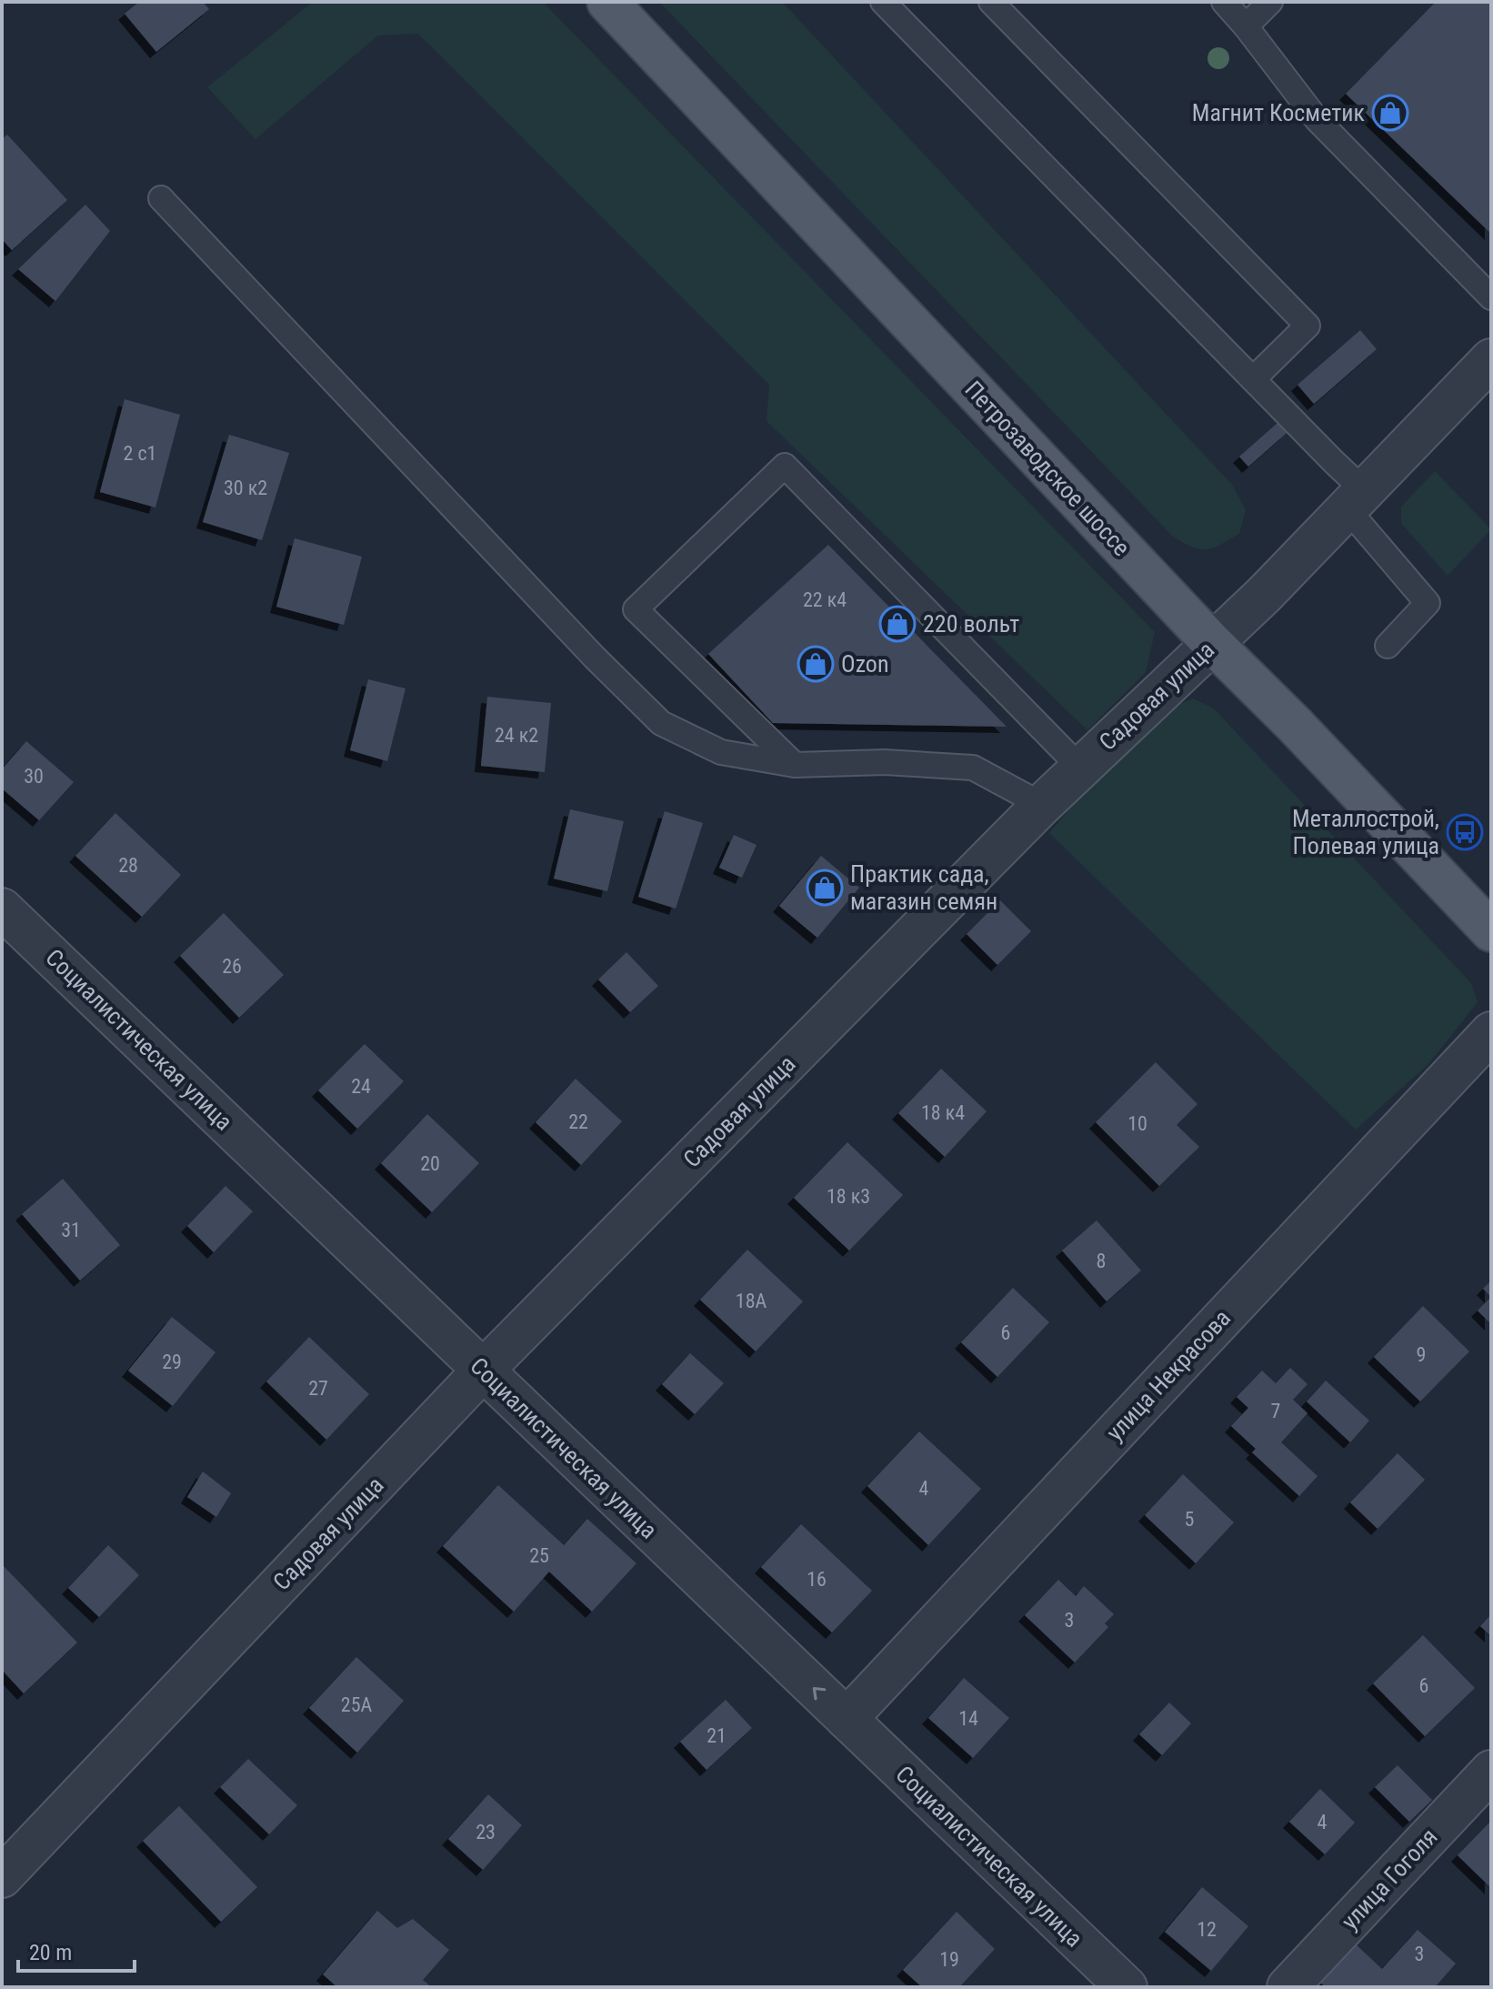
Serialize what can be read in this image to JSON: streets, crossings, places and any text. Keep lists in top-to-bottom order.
{
  "streets": {
    "main road": ["Петрозаводское шоссе"],
    "street": [
      "Садовая улица",
      "Социалистическая улица",
      "улица Некрасова",
      "улица Гоголя"
    ]
  },
  "crossings": [
    ["Петрозаводское шоссе", "Садовая улица"],
    ["Садовая улица", "Социалистическая улица"],
    ["Социалистическая улица", "улица Некрасова"]
  ],
  "places": {
    "shop": [
      "Магнит Косметик",
      "220 вольт",
      "Ozon",
      "Практик сада, магазин семян"
    ],
    "bus stop": ["Металлострой, Полевая улица"]
  },
  "house_numbers": [
    "2 с1",
    "30 к2",
    "22 к4",
    "24 к2",
    "30",
    "28",
    "26",
    "24",
    "18 к4",
    "22",
    "10",
    "20",
    "18 к3",
    "31",
    "8",
    "18А",
    "6",
    "9",
    "29",
    "27",
    "7",
    "4",
    "5",
    "25",
    "16",
    "3",
    "6",
    "25А",
    "14",
    "21",
    "4",
    "23",
    "12",
    "3",
    "19"
  ],
  "scale_bar": "20 m"
}
